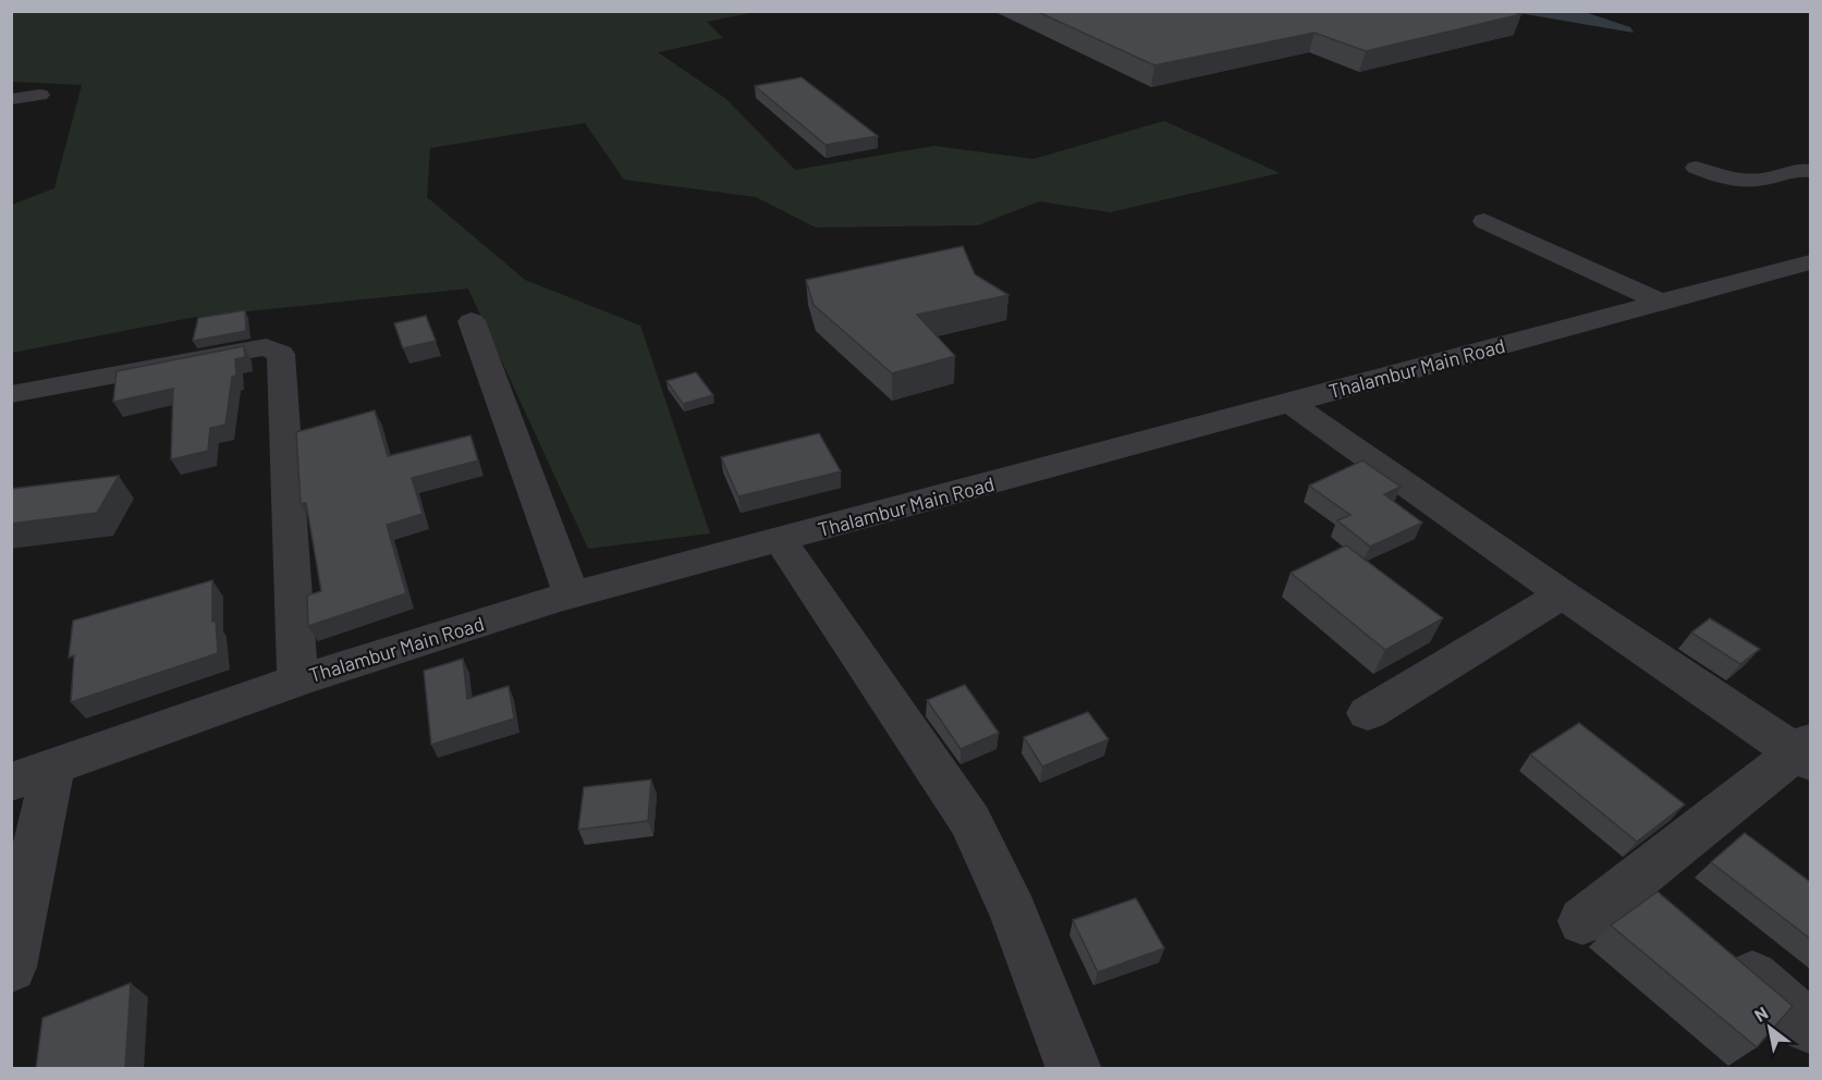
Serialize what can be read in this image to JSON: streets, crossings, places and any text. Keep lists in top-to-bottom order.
{
  "streets": {
    "street": ["Thalambur Main Road"]
  },
  "north": "top left"
}
